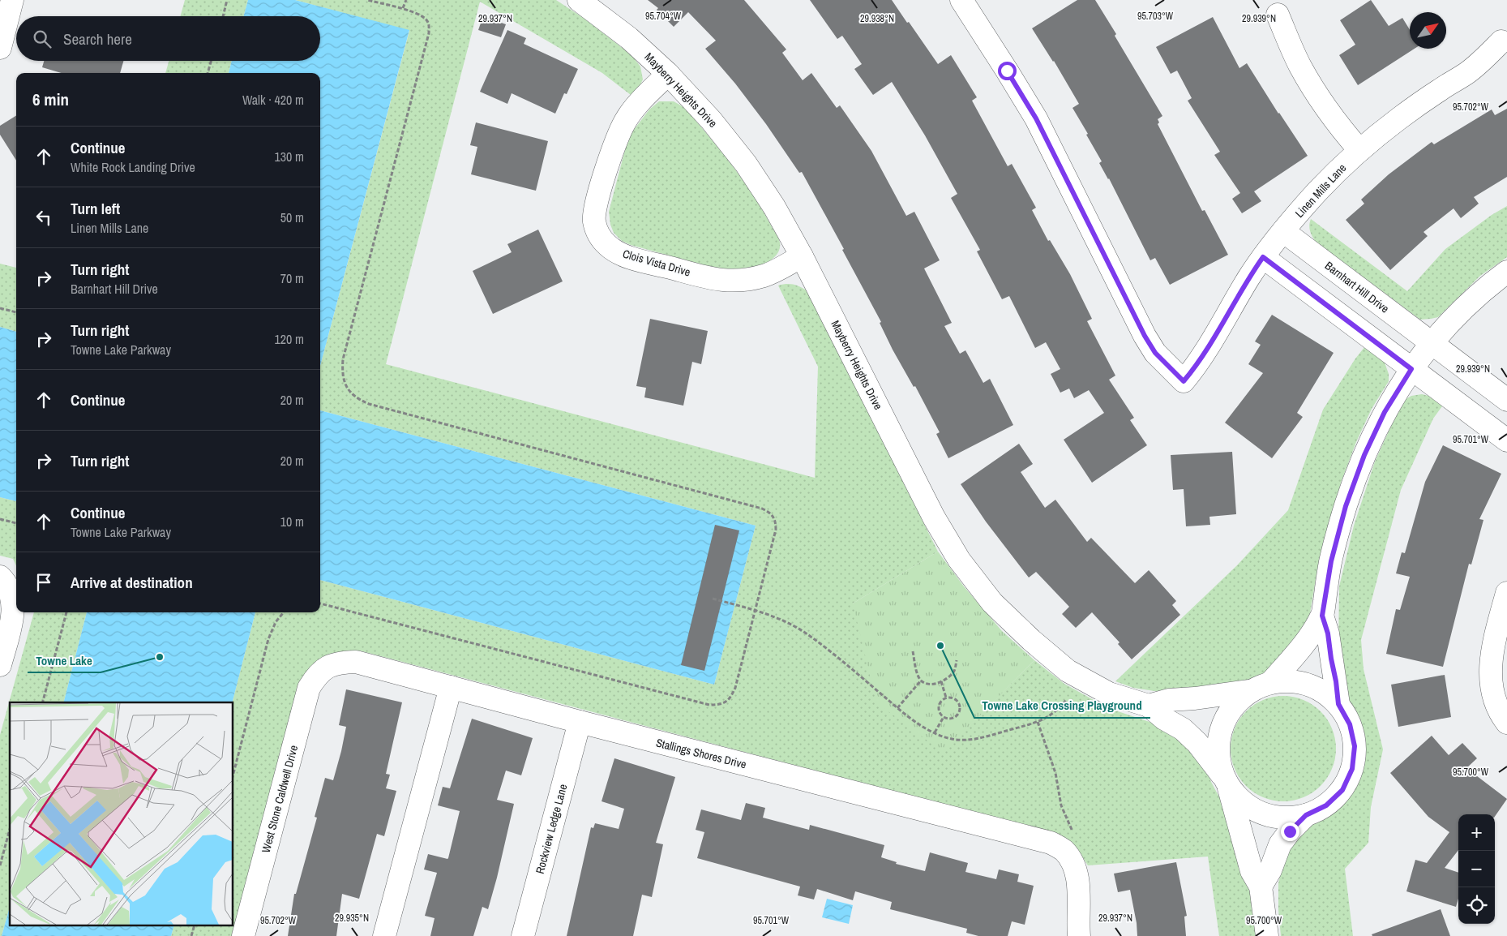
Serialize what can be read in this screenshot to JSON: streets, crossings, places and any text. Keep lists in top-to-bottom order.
{
  "streets": {
    "street": [
      "Mayberry Heights Drive",
      "Linen Mills Lane",
      "Clois Vista Drive",
      "Barnhart Hill Drive",
      "Stallings Shores Drive",
      "West Stone Caldwell Drive",
      "Rockview Ledge Lane"
    ]
  },
  "crossings": [
    ["Mayberry Heights Drive", "Clois Vista Drive"],
    ["Linen Mills Lane", "Barnhart Hill Drive"],
    ["Stallings Shores Drive", "West Stone Caldwell Drive"],
    ["Stallings Shores Drive", "Rockview Ledge Lane"]
  ],
  "places": ["Towne Lake Crossing Playground", "Towne Lake"],
  "north": "top right",
  "page": {
    "search": "Search here",
    "heading": ["6 min", "Walk · 420 m"],
    "list": [
      ["Continue", "White Rock Landing Drive", "130 m"],
      ["Turn left", "Linen Mills Lane", "50 m"],
      ["Turn right", "Barnhart Hill Drive", "70 m"],
      ["Turn right", "Towne Lake Parkway", "120 m"],
      ["Continue", "20 m"],
      ["Turn right", "20 m"],
      ["Continue", "Towne Lake Parkway", "10 m"],
      "Arrive at destination"
    ],
    "map_buttons": ["+", "−"]
  },
  "coordinates": [
    "95.704°W",
    "95.703°W",
    "29.939°N",
    "29.937°N",
    "29.938°N",
    "95.702°W",
    "95.701°W",
    "95.700°W",
    "29.935°N"
  ]
}
